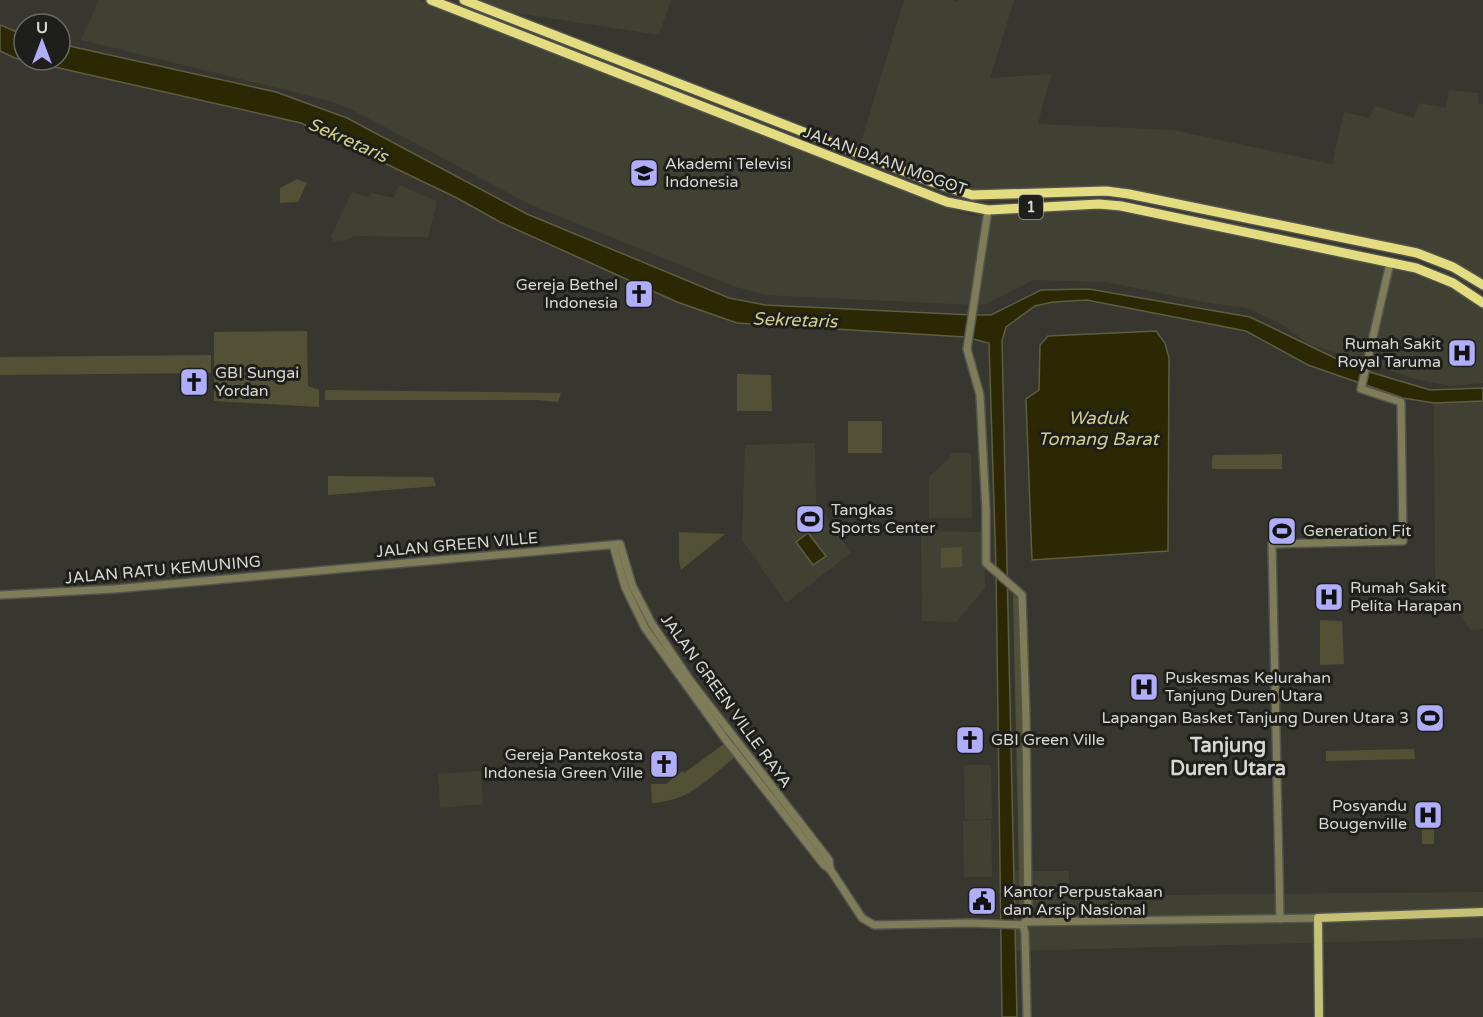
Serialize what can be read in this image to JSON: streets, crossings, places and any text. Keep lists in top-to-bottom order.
{
  "streets": {
    "highway": ["JALAN DAAN MOGOT", "1"],
    "street": ["JALAN GREEN VILLE", "JALAN RATU KEMUNING", "JALAN GREEN VILLE RAYA"]
  },
  "crossings": [
    ["JALAN GREEN VILLE", "JALAN RATU KEMUNING"],
    ["JALAN GREEN VILLE", "JALAN GREEN VILLE RAYA"]
  ],
  "districts": ["Tanjung Duren Utara"],
  "water": ["Sekretaris", "Waduk Tomang Barat"],
  "places": {
    "school or university": ["Akademi Televisi Indonesia"],
    "church": [
      "Gereja Bethel Indonesia",
      "GBI Sungai Yordan",
      "GBI Green Ville",
      "Gereja Pantekosta Indonesia Green Ville"
    ],
    "hospital": [
      "Rumah Sakit Royal Taruma",
      "Rumah Sakit Pelita Harapan",
      "Puskesmas Kelurahan Tanjung Duren Utara",
      "Posyandu Bougenville"
    ],
    "sports": ["Tangkas Sports Center", "Generation Fit", "Lapangan Basket Tanjung Duren Utara 3"],
    "public building": ["Kantor Perpustakaan dan Arsip Nasional"]
  },
  "north": "top"
}
